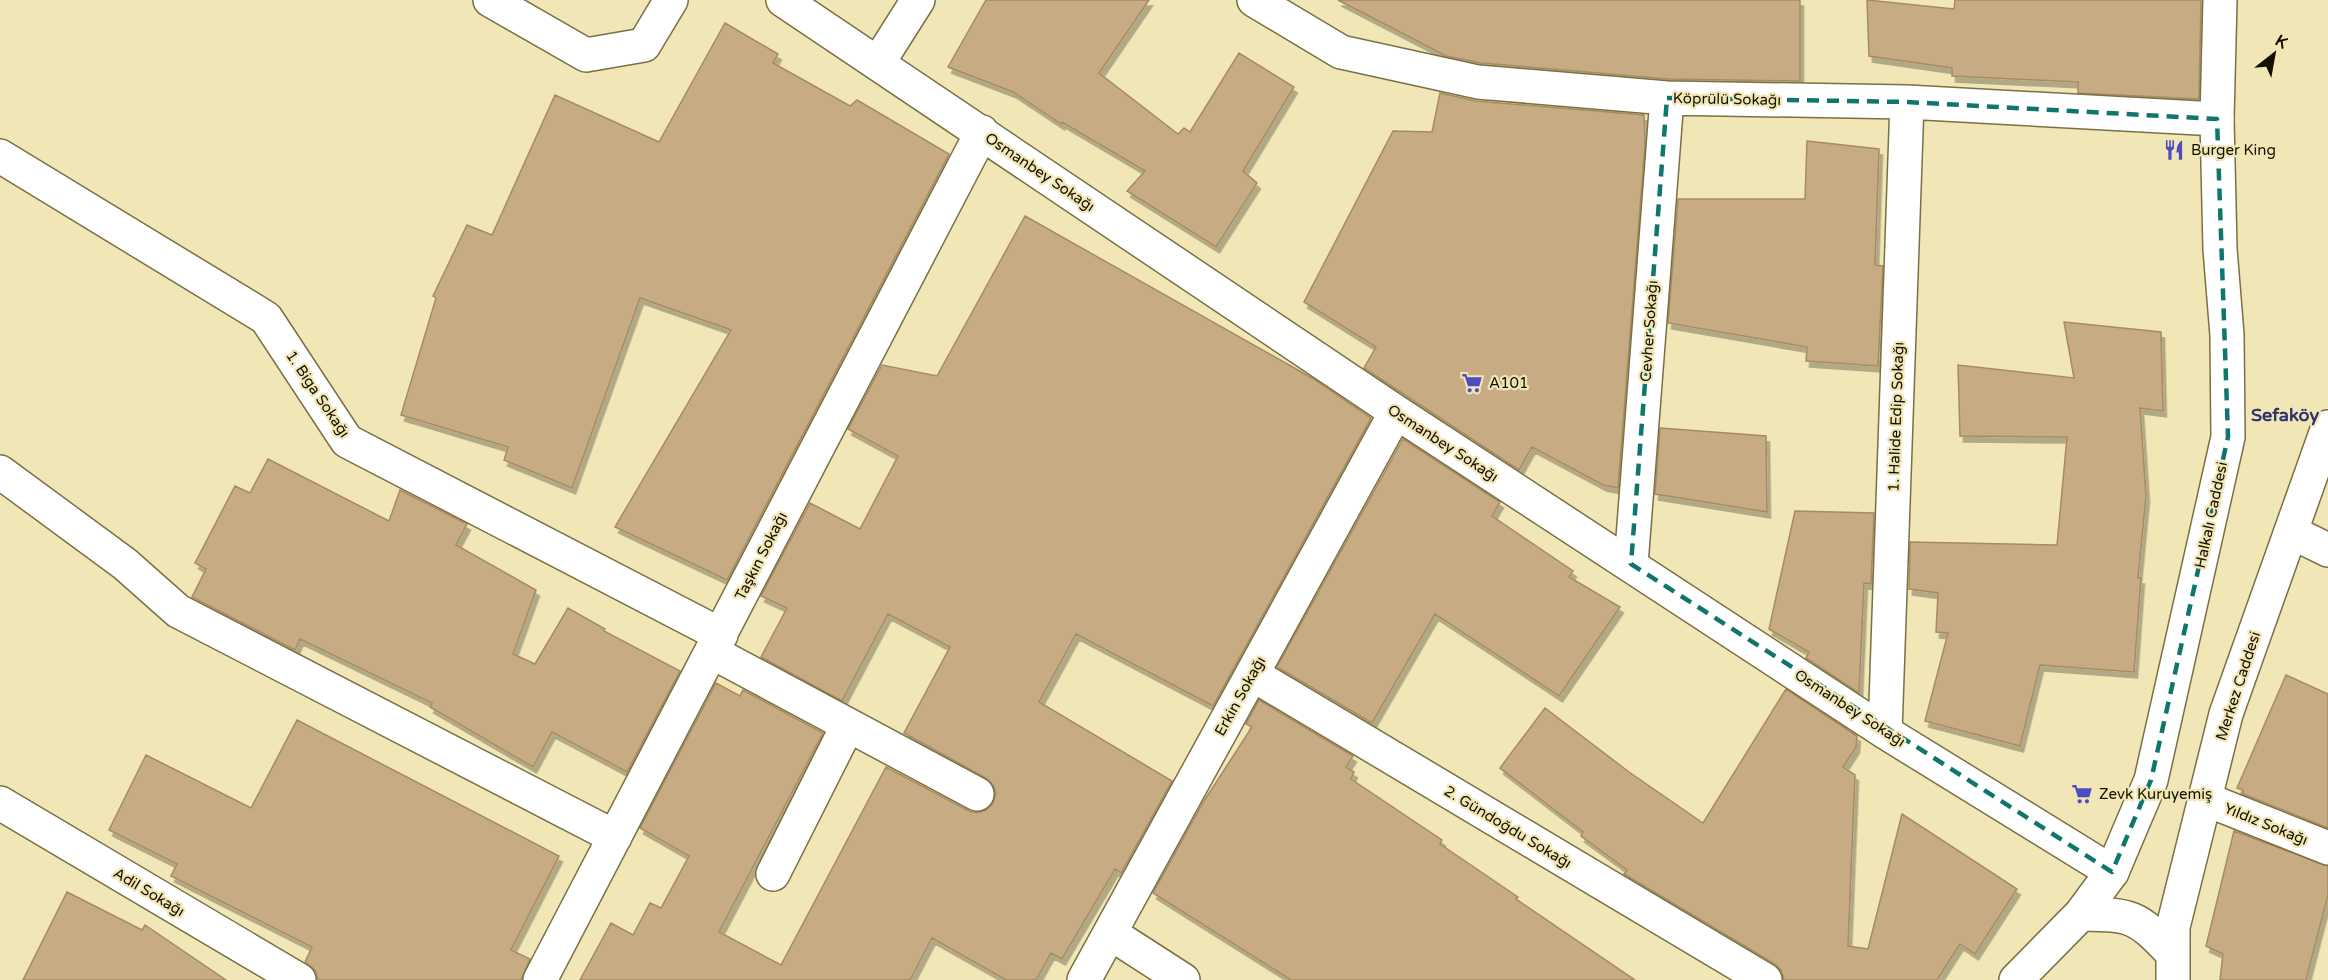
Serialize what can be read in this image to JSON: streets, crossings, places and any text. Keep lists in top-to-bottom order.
{
  "streets": {
    "street": [
      "Köprülü Sokağı",
      "Osmanbey Sokağı",
      "Cevher Sokağı",
      "1. Biga Sokağı",
      "1. Halide Edip Sokağı",
      "Halkalı Caddesi",
      "Taşkın Sokağı",
      "Merkez Caddesi",
      "Erkin Sokağı",
      "Yıldız Sokağı",
      "2. Gündoğdu Sokağı",
      "Adil Sokağı"
    ]
  },
  "crossings": [
    ["Köprülü Sokağı", "Cevher Sokağı"],
    ["Köprülü Sokağı", "1. Halide Edip Sokağı"],
    ["Köprülü Sokağı", "Halkalı Caddesi"],
    ["Osmanbey Sokağı", "Cevher Sokağı"],
    ["Osmanbey Sokağı", "1. Halide Edip Sokağı"],
    ["Osmanbey Sokağı", "Halkalı Caddesi"],
    ["Osmanbey Sokağı", "Taşkın Sokağı"],
    ["Osmanbey Sokağı", "Erkin Sokağı"],
    ["1. Biga Sokağı", "Taşkın Sokağı"],
    ["Merkez Caddesi", "Yıldız Sokağı"],
    ["Erkin Sokağı", "2. Gündoğdu Sokağı"]
  ],
  "districts": ["Sefaköy"],
  "places": {
    "restaurant": ["Burger King"],
    "supermarket": ["A101", "Zevk Kuruyemiş"]
  },
  "north": "top right"
}
